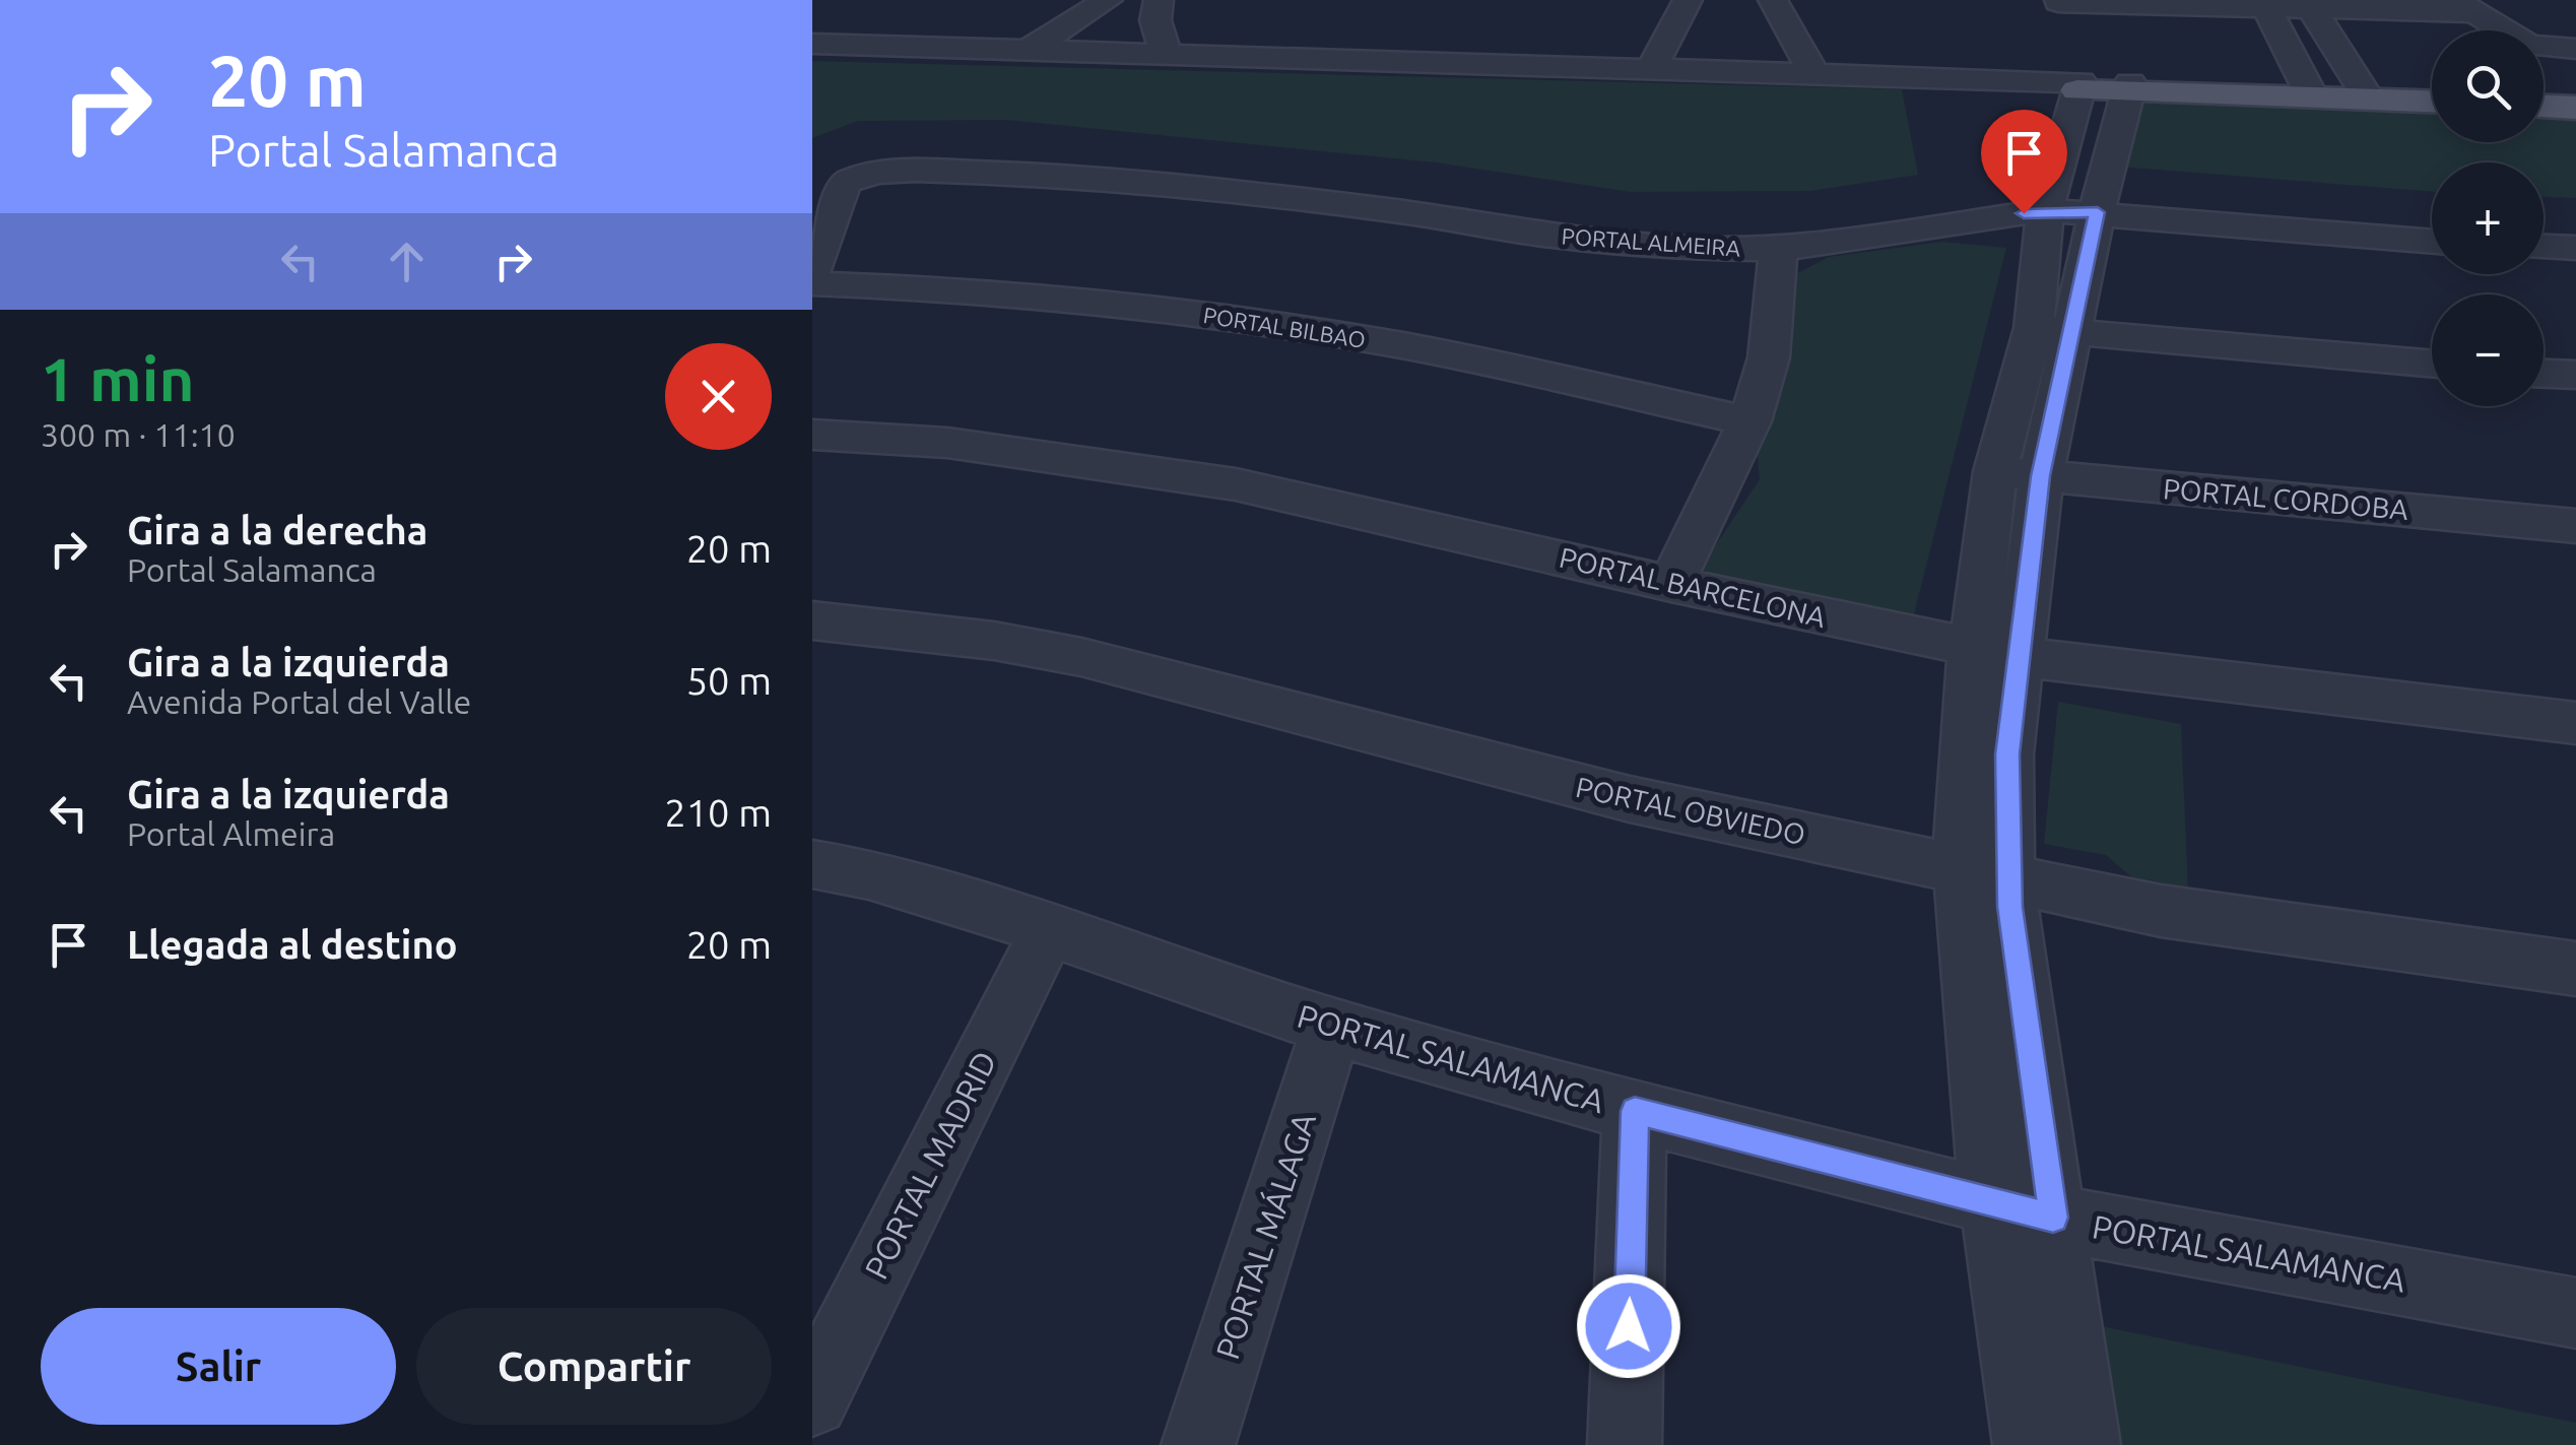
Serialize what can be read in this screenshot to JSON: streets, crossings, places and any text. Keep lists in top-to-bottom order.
{
  "streets": {
    "street": [
      "PORTAL ALMEIRA",
      "PORTAL BILBAO",
      "PORTAL CORDOBA",
      "PORTAL BARCELONA",
      "PORTAL OBVIEDO",
      "PORTAL SALAMANCA",
      "PORTAL MADRID",
      "PORTAL MÁLAGA"
    ]
  },
  "crossings": [
    ["PORTAL SALAMANCA", "PORTAL MADRID"],
    ["PORTAL SALAMANCA", "PORTAL MÁLAGA"]
  ],
  "page": {
    "turn": ["20 m", "Portal Salamanca"],
    "map_buttons": ["+", "−"],
    "heading": ["1 min", "300 m · 11:10"],
    "list": [
      {
        "name": "Gira a la derecha",
        "note": "Portal Salamanca",
        "value": "20 m"
      },
      {
        "name": "Gira a la izquierda",
        "note": "Avenida Portal del Valle",
        "value": "50 m"
      },
      {
        "name": "Gira a la izquierda",
        "note": "Portal Almeira",
        "value": "210 m"
      },
      {
        "name": "Llegada al destino",
        "value": "20 m"
      }
    ],
    "buttons": ["Salir", "Compartir"]
  }
}
